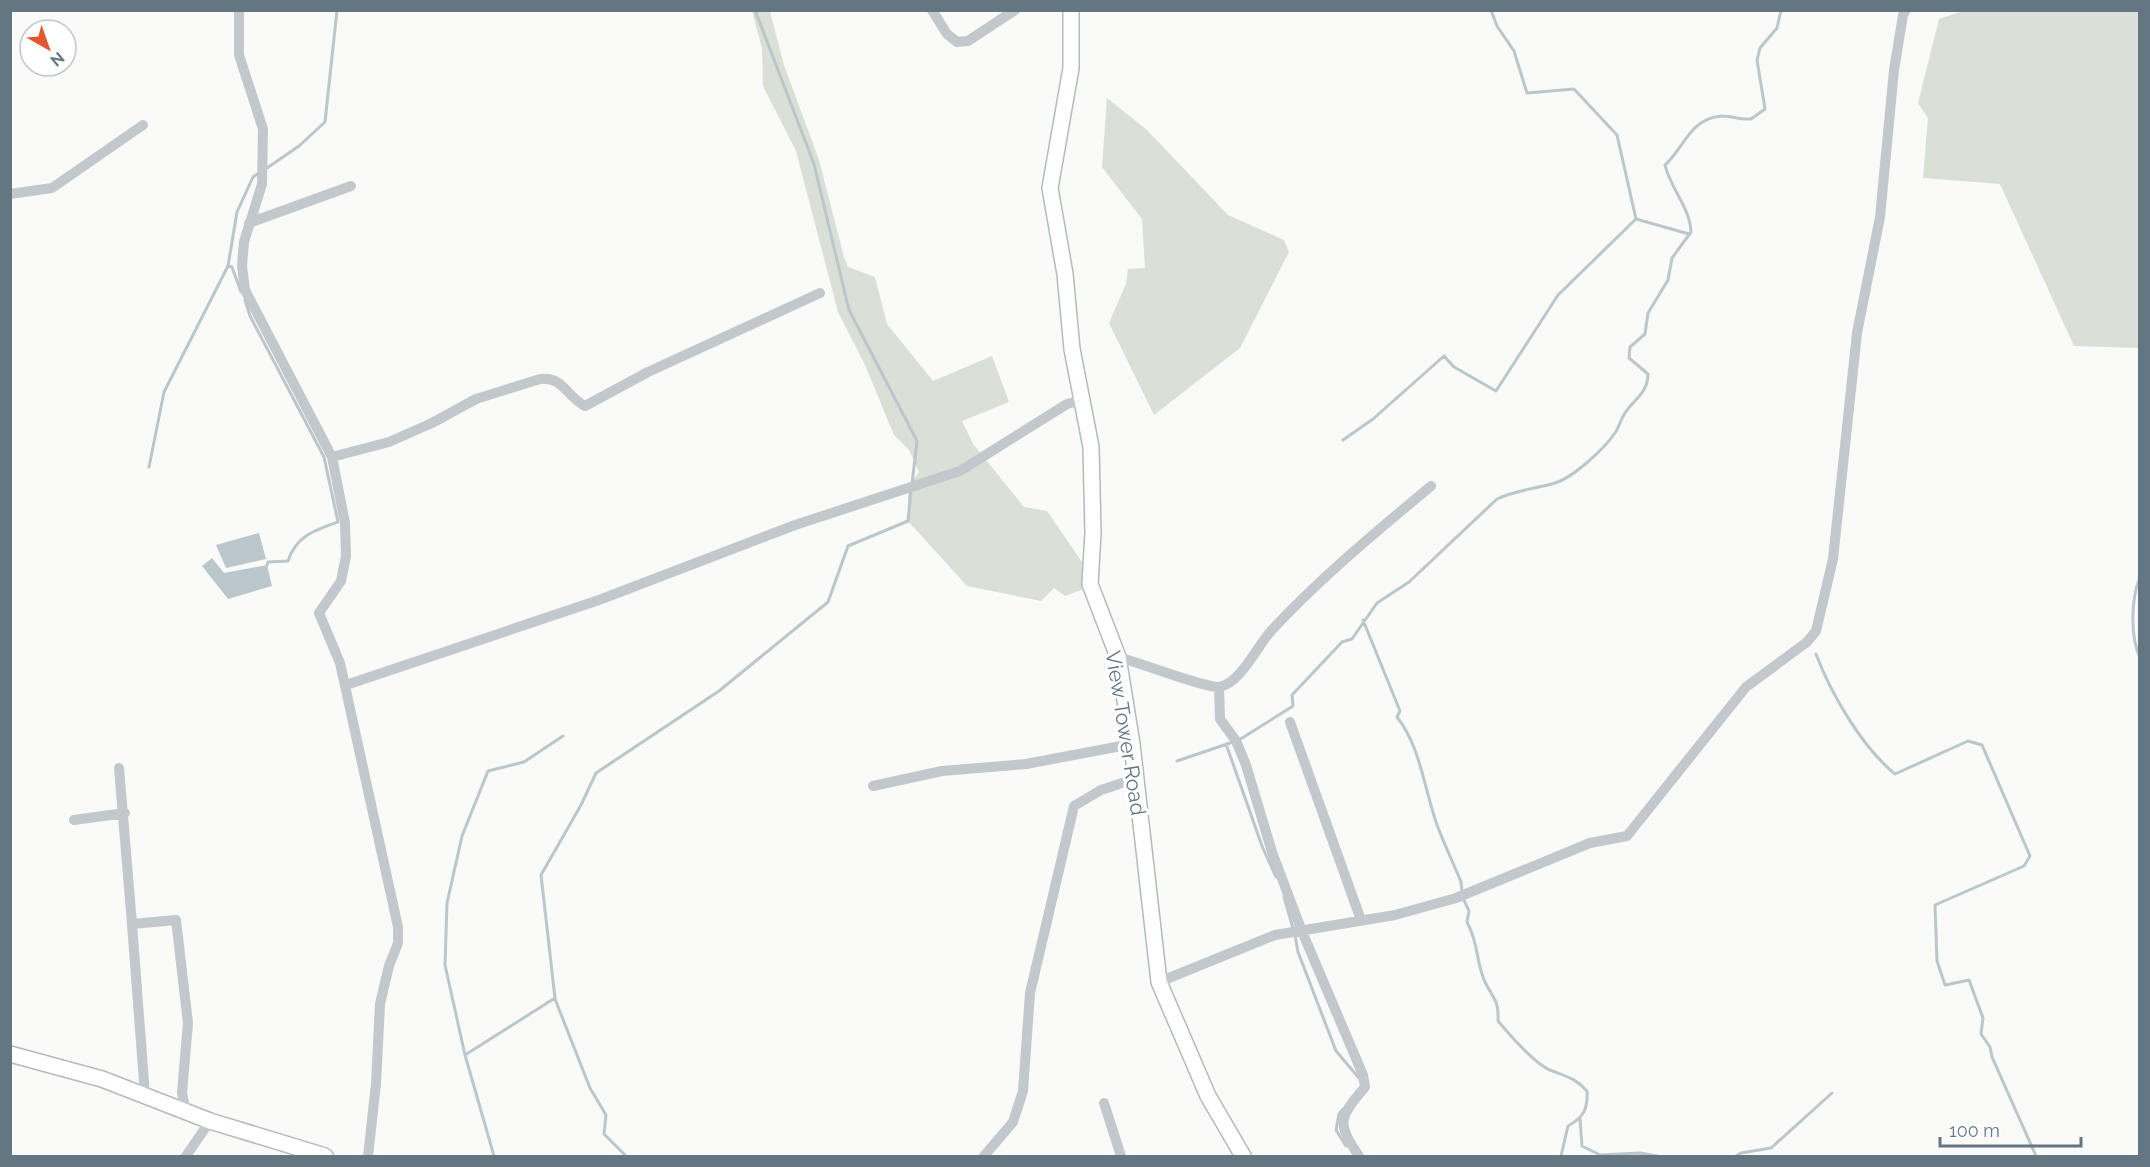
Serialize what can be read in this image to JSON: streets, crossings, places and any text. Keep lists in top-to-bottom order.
{
  "streets": {
    "street": ["View Tower Road"]
  },
  "scale_bar": "100 m",
  "north": "bottom right"
}
